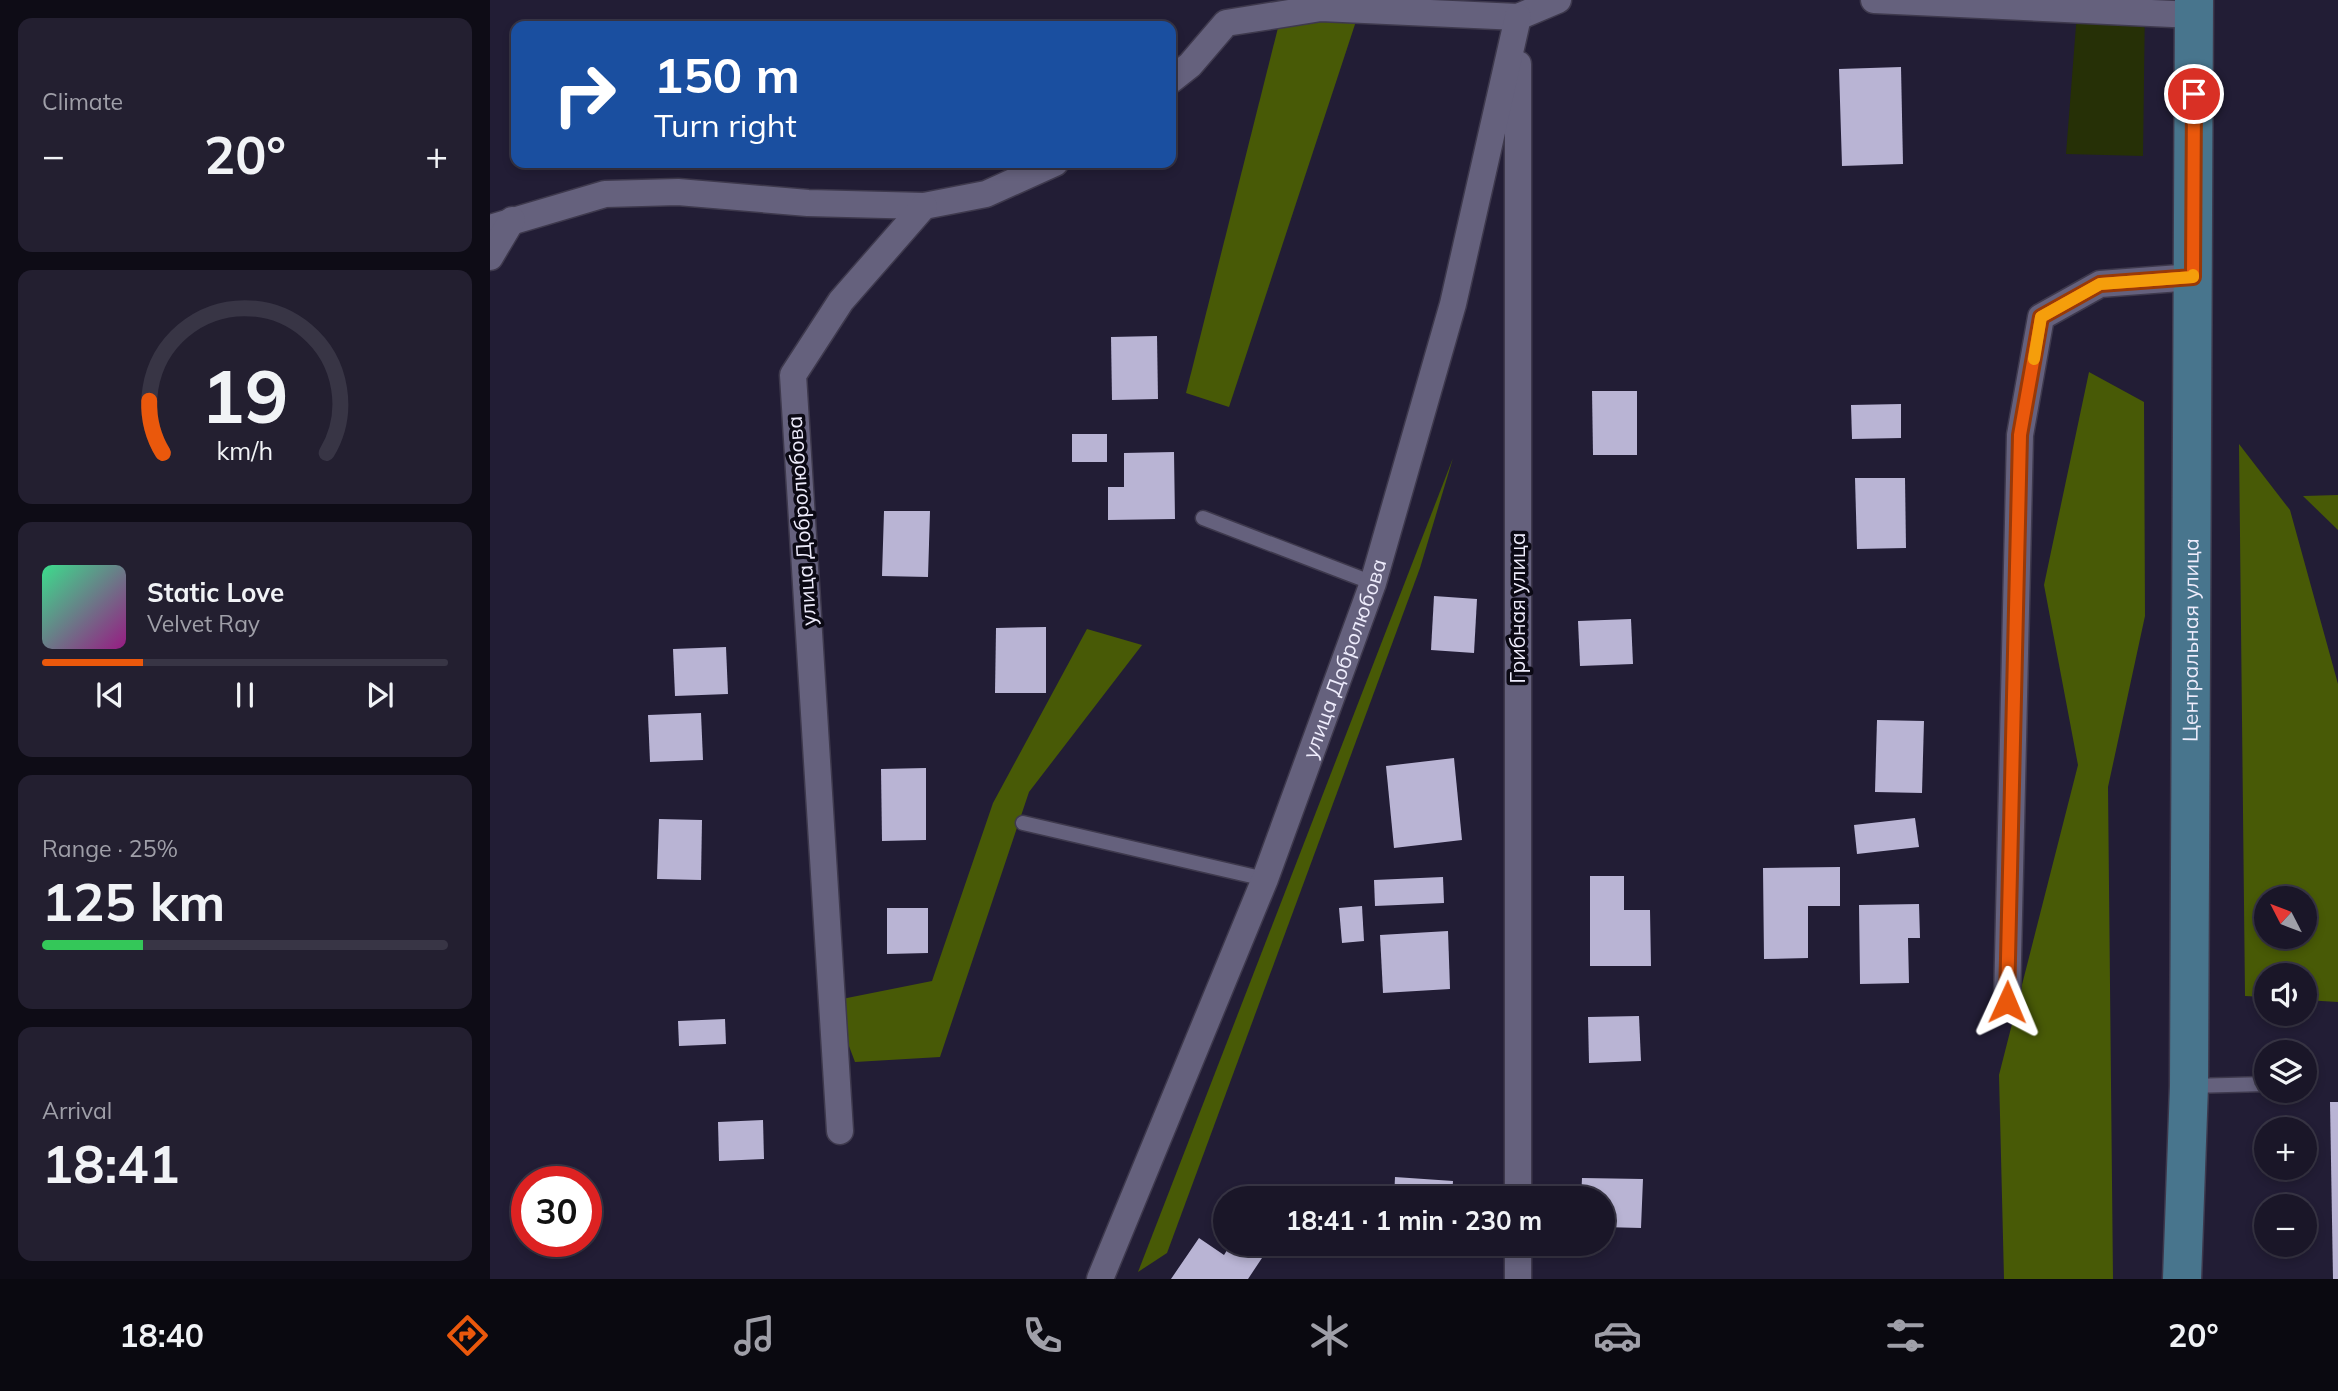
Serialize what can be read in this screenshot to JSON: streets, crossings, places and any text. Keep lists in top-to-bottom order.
{
  "streets": {
    "main road": ["Центральная улица"],
    "street": ["улица Добролюбова", "Грибная улица"]
  },
  "crossings": [
    ["улица Добролюбова", "Грибная улица"]
  ],
  "north": "top left",
  "page": {
    "tile": [
      "Climate",
      ["Range · 25%", "125 km"],
      ["Arrival", "18:41"]
    ],
    "turn": ["150 m", "Turn right"],
    "heat": ["−", "20°", "+"],
    "song": ["Static Love", "Velvet Ray"],
    "map_buttons": ["+", "−"],
    "limit": "30",
    "trip": "18:41 · 1 min · 230 m",
    "tabs": ["18:40", "20°"],
    "gauge": ["19", "km/h"]
  }
}
